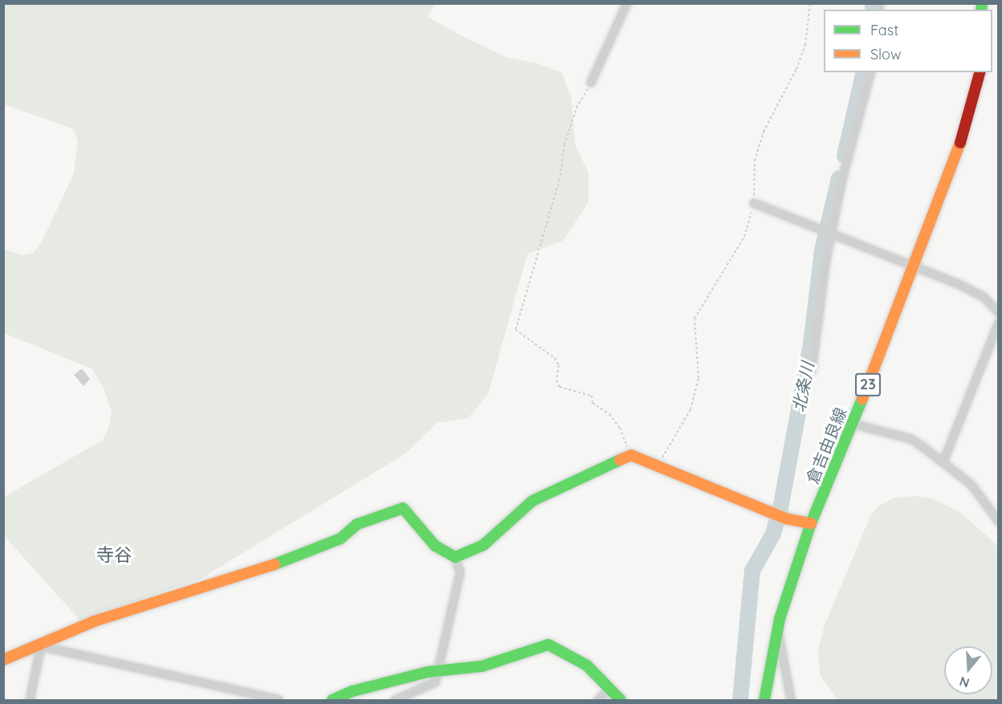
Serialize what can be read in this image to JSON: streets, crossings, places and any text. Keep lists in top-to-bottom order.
{
  "streets": {
    "street": ["23", "倉吉由良線"]
  },
  "districts": ["寺谷"],
  "water": ["北条川"],
  "legend": ["Fast", "Slow"],
  "north": "bottom"
}
